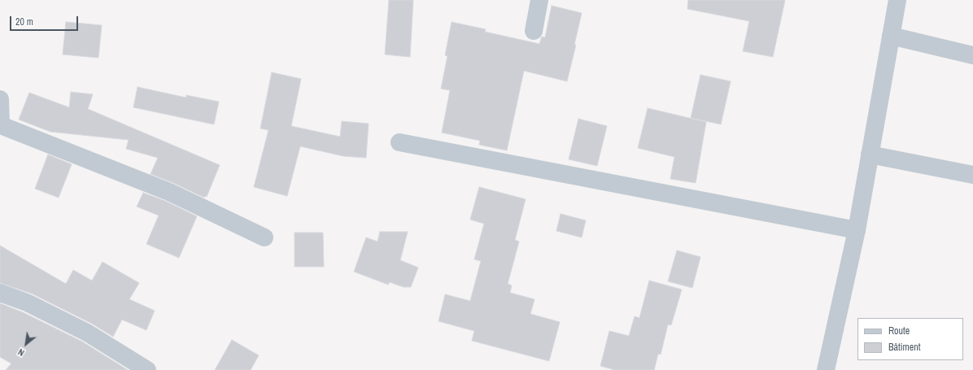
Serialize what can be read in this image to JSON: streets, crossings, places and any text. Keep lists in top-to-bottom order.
{
  "legend": ["Route", "Bâtiment"],
  "scale_bar": "20 m",
  "north": "bottom left"
}
